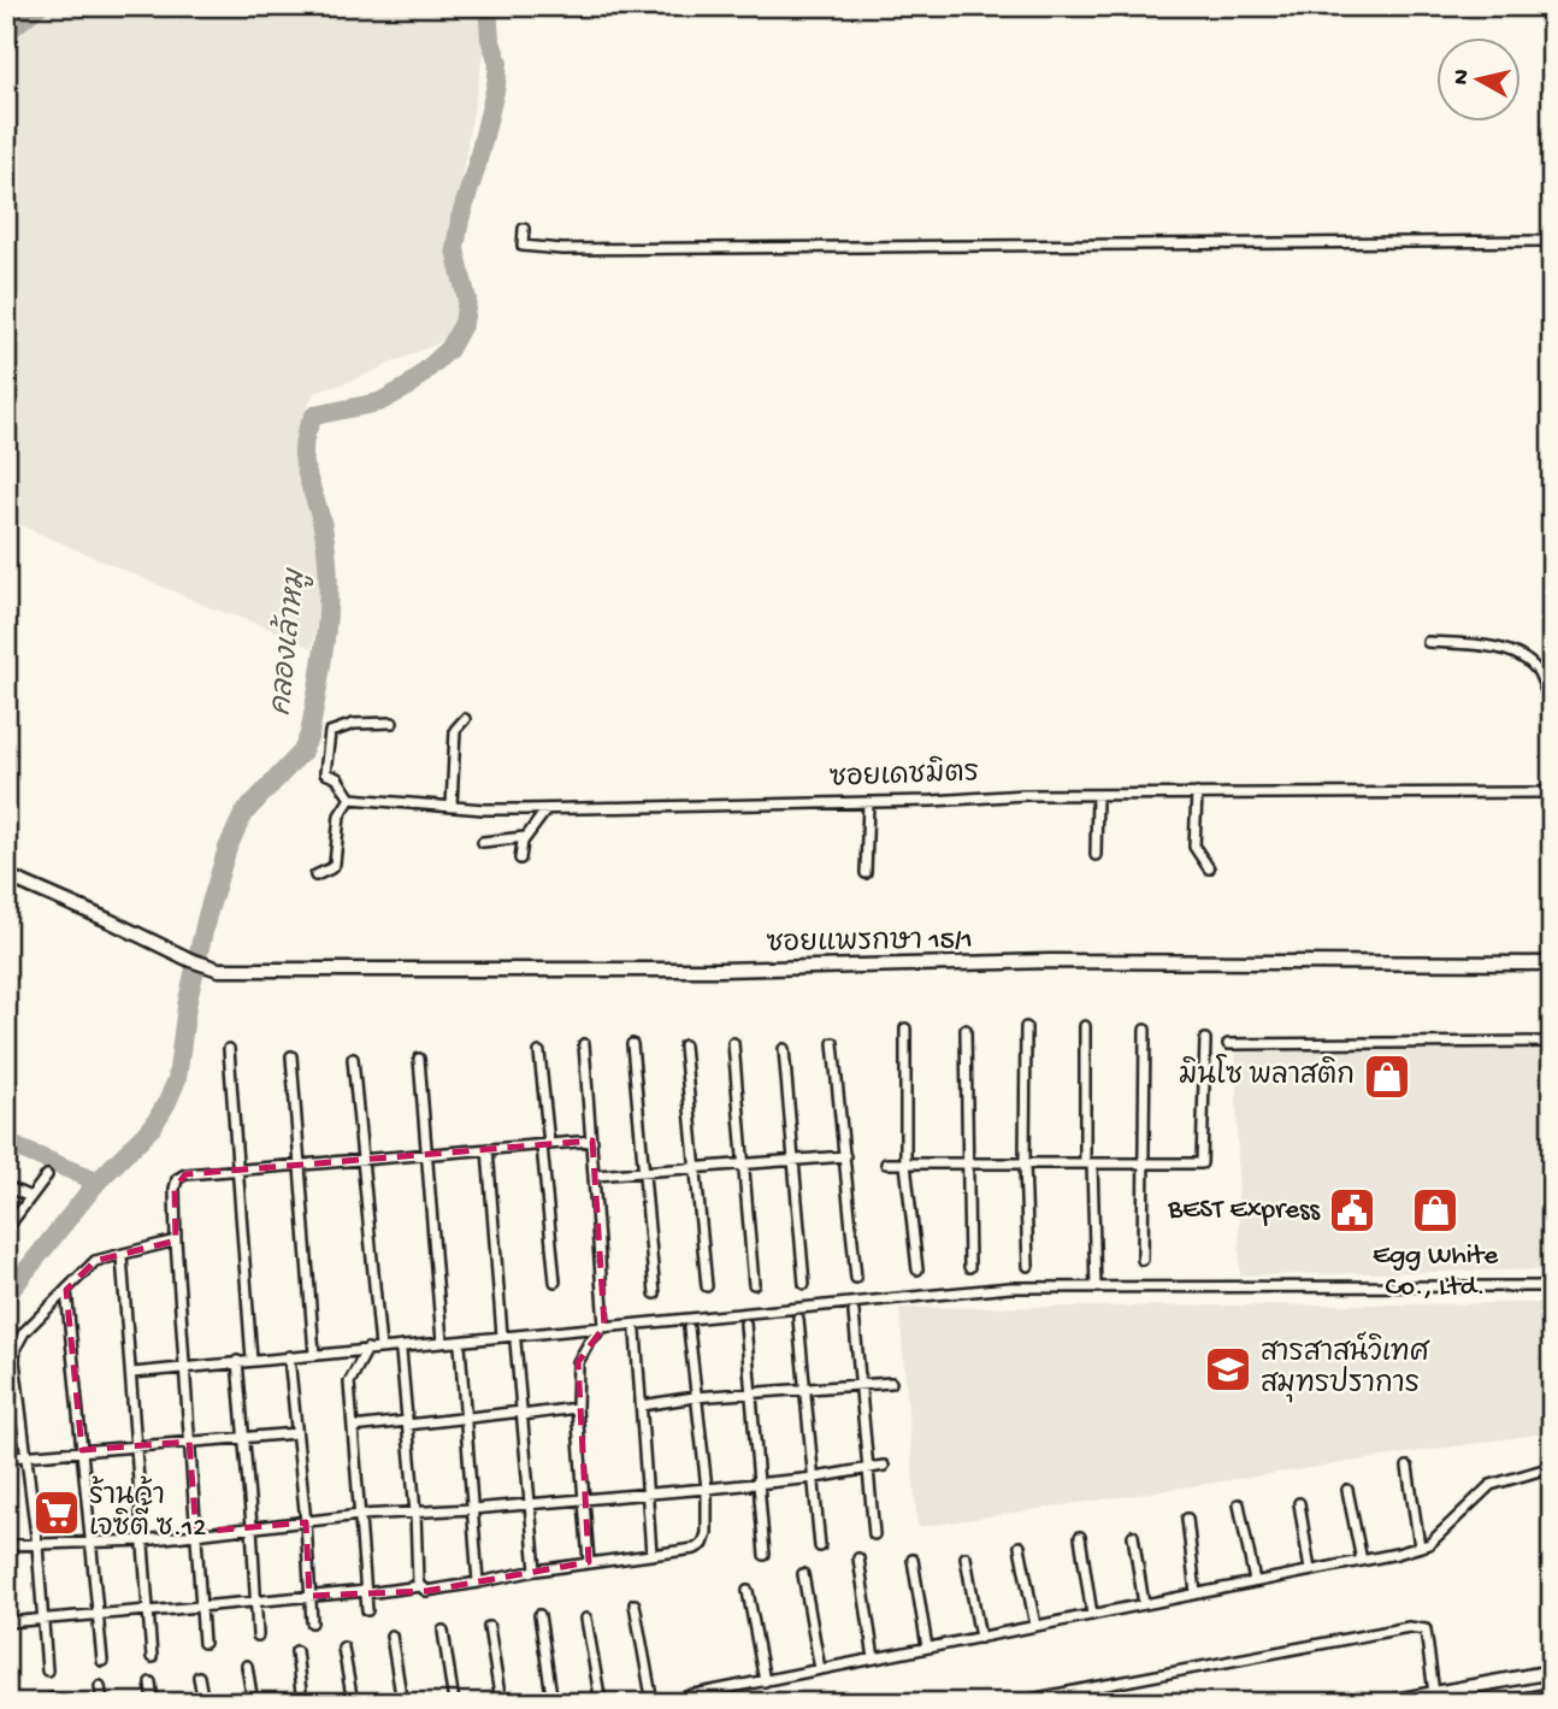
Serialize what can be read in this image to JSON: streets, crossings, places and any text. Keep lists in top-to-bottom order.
{
  "streets": {
    "street": ["ซอยเดชมิตร", "ซอยแพรกษา 15/1"]
  },
  "water": ["คลองเล้าหมู"],
  "places": {
    "shop": ["มินโซ พลาสติก", "Egg White Co., Ltd."],
    "public building": ["BEST Express"],
    "school or university": ["สารสาสน์วิเทศ สมุทรปราการ"],
    "supermarket": ["ร้านค้า เจซิตี้ ซ.12"]
  },
  "north": "left"
}
